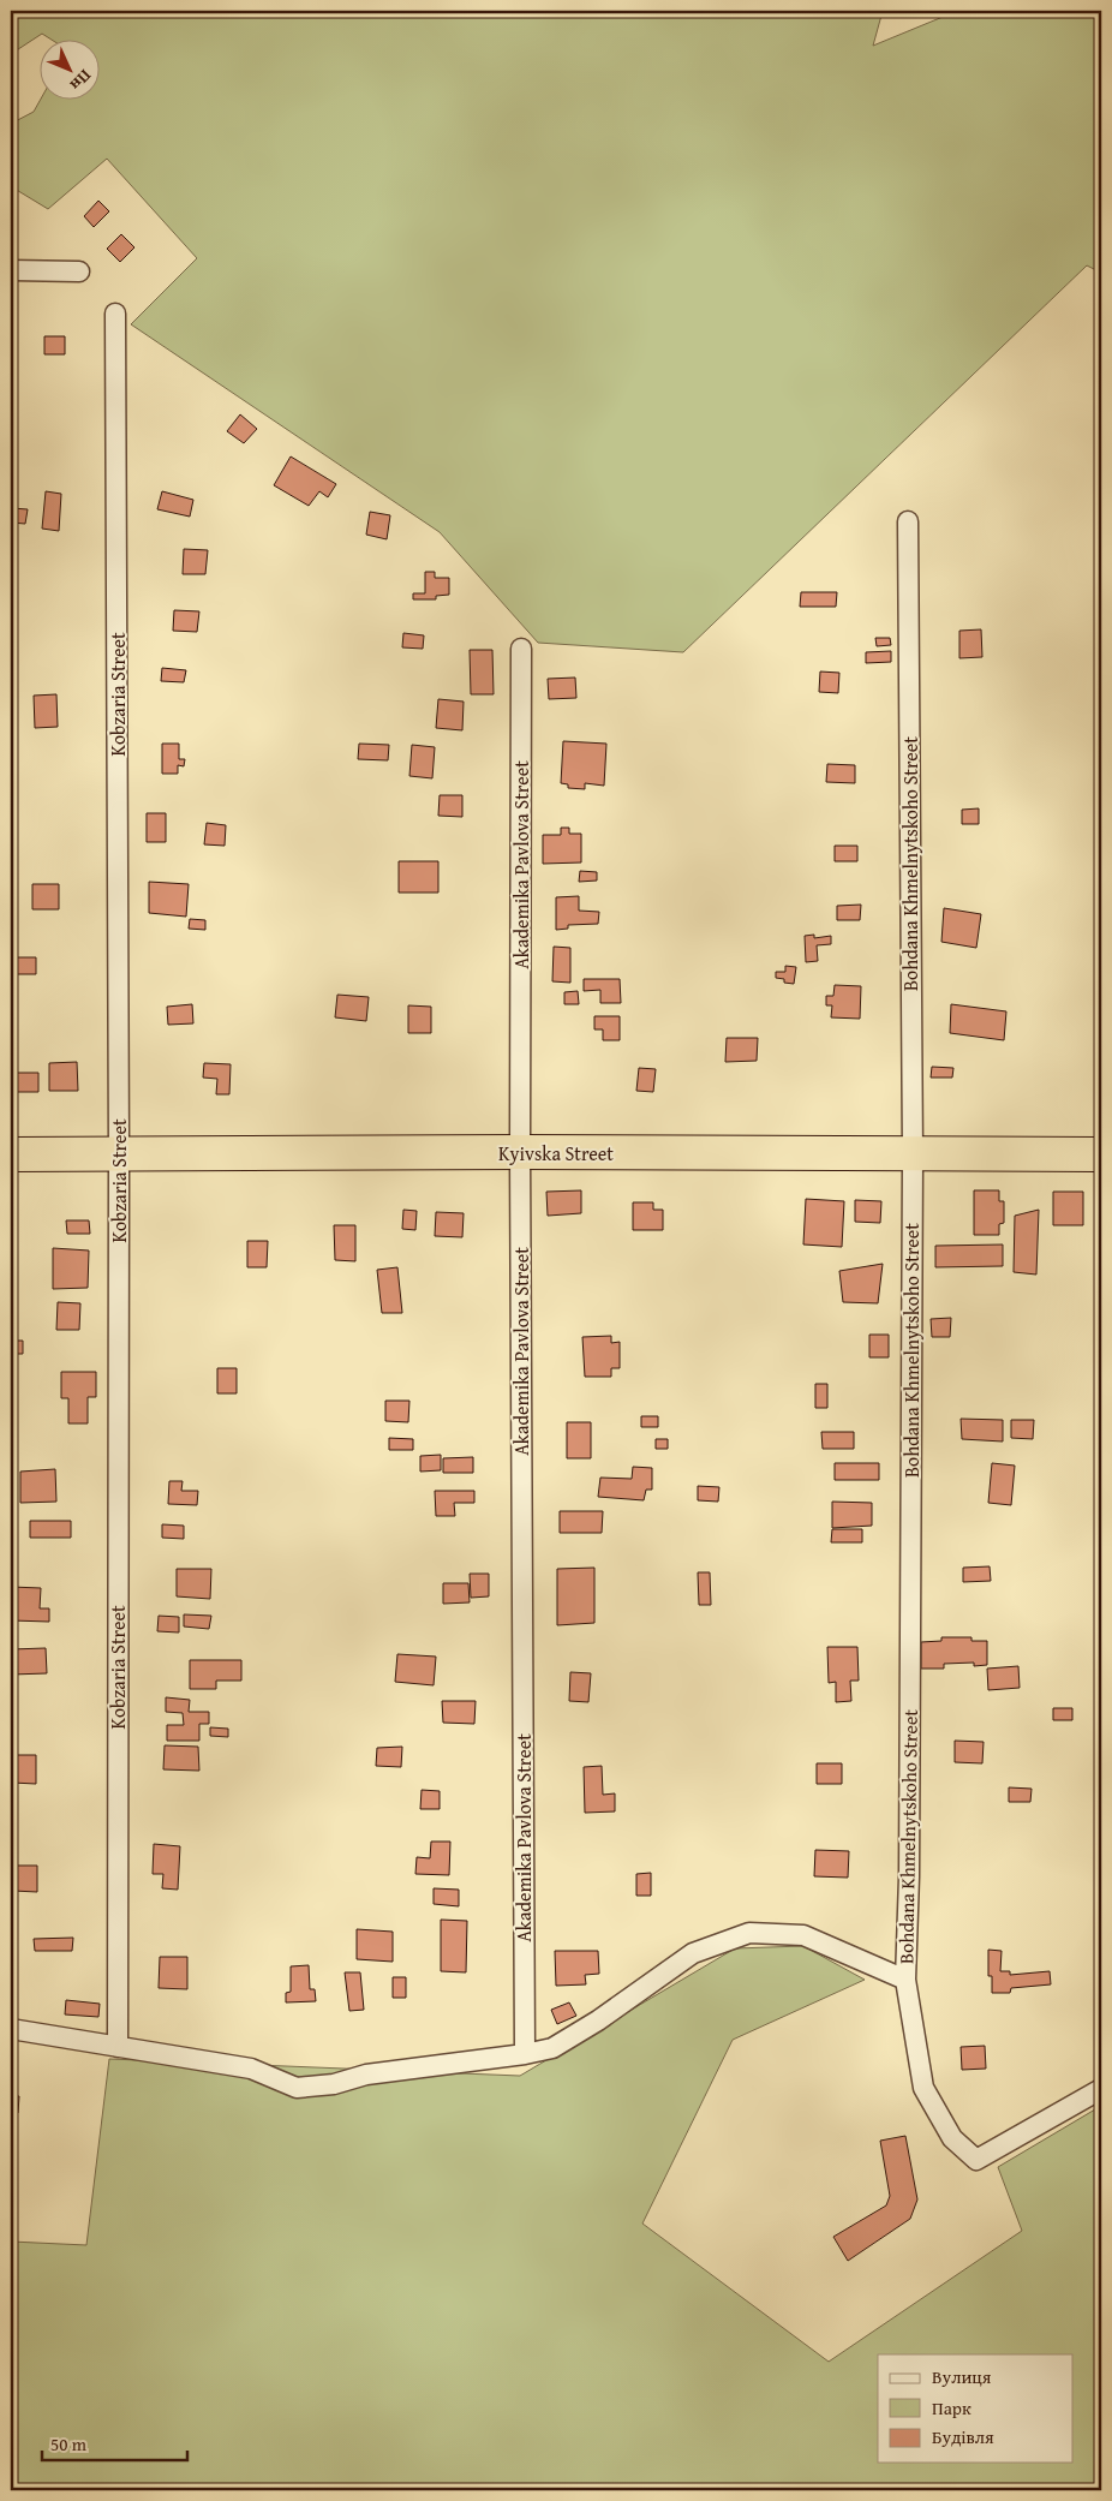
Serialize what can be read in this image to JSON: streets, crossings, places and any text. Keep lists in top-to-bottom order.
{
  "streets": {
    "highway": ["Kyivska Street"],
    "street": ["Kobzaria Street", "Bohdana Khmelnytskoho Street", "Akademika Pavlova Street"]
  },
  "crossings": [
    ["Kobzaria Street", "Kyivska Street"],
    ["Bohdana Khmelnytskoho Street", "Kyivska Street"],
    ["Akademika Pavlova Street", "Kyivska Street"]
  ],
  "legend": ["Вулиця", "Парк", "Будівля"],
  "scale_bar": "50 m",
  "north": "bottom right"
}
